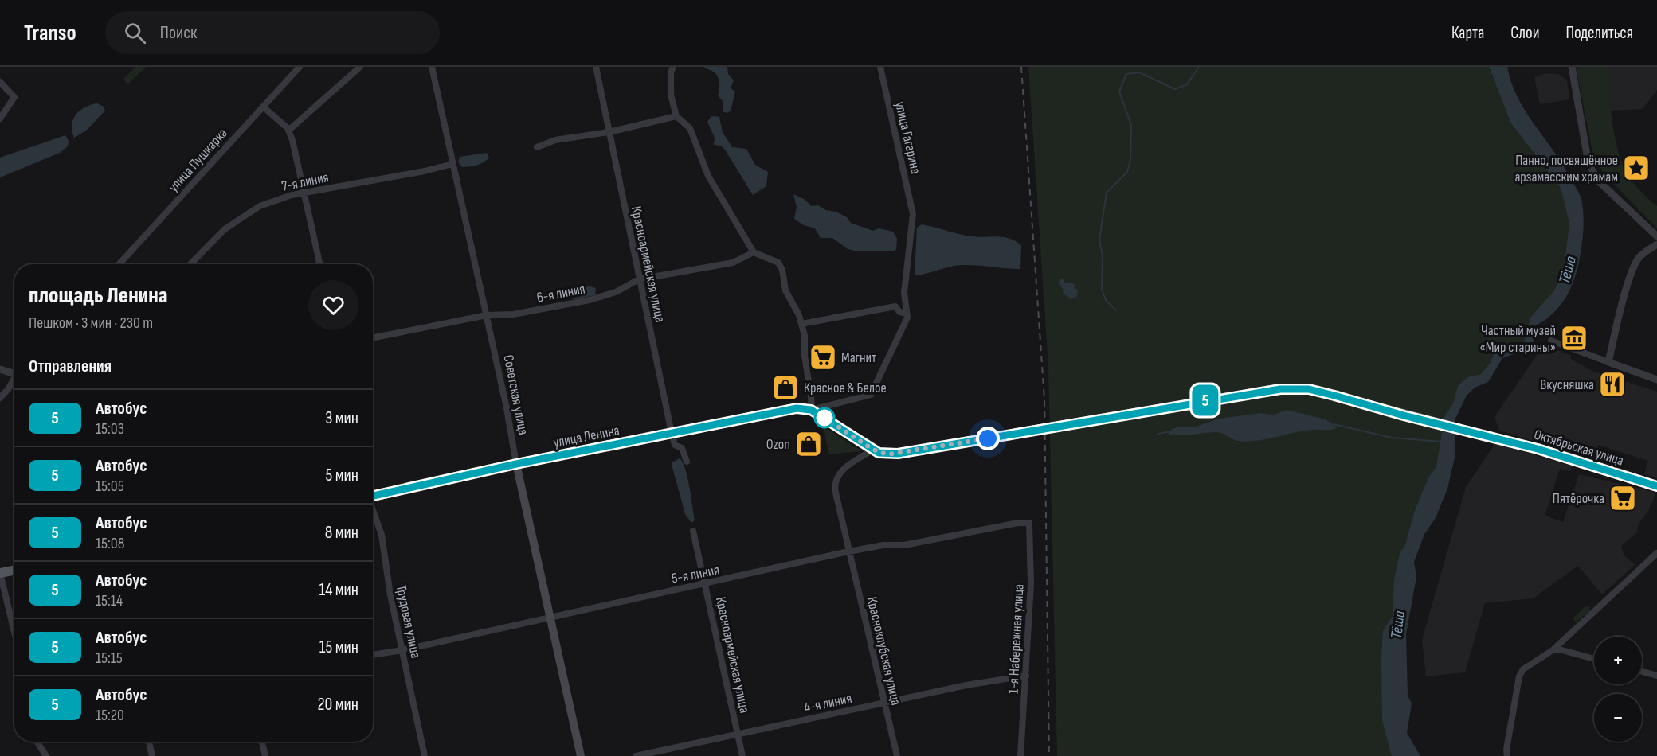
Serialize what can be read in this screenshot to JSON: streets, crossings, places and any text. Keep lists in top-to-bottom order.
{
  "streets": {
    "main road": ["Советская улица", "улица Ленина", "Октябрьская улица"],
    "street": [
      "улица Гагарина",
      "улица Пушкарка",
      "7-я линия",
      "Красноармейская улица",
      "6-я линия",
      "5-я линия",
      "Трудовая улица",
      "1-я Набережная улица",
      "Красноклубская улица",
      "4-я линия"
    ]
  },
  "crossings": [
    ["7-я линия", "Советская улица"],
    ["Красноармейская улица", "6-я линия"],
    ["Красноармейская улица", "улица Ленина"],
    ["Красноармейская улица", "5-я линия"],
    ["Красноармейская улица", "4-я линия"],
    ["6-я линия", "Советская улица"],
    ["Советская улица", "улица Ленина"],
    ["Советская улица", "5-я линия"],
    ["Октябрьская улица", "Красноклубская улица"],
    ["5-я линия", "Трудовая улица"],
    ["5-я линия", "1-я Набережная улица"],
    ["5-я линия", "Красноклубская улица"],
    ["1-я Набережная улица", "4-я линия"],
    ["Красноклубская улица", "4-я линия"]
  ],
  "water": ["Тёша"],
  "places": {
    "place": ["Панно, посвящённое арзамасским храмам"],
    "museum": ["Частный музей «Мир старины»"],
    "supermarket": ["Магнит", "Пятёрочка"],
    "restaurant": ["Вкусняшка"],
    "shop": ["Красное & Белое", "Ozon"]
  },
  "lines": ["bus line 5"],
  "page": {
    "header": "Transo",
    "search": "Поиск",
    "nav": ["Карта", "Слои", "Поделиться"],
    "on_map": "5",
    "heading": [
      ["площадь Ленина", "Пешком · 3 мин · 230 m"],
      "Отправления"
    ],
    "list": [
      {
        "mark": "5",
        "name": "Автобус",
        "note": "15:03",
        "value": "3 мин"
      },
      {
        "mark": "5",
        "name": "Автобус",
        "note": "15:05",
        "value": "5 мин"
      },
      {
        "mark": "5",
        "name": "Автобус",
        "note": "15:08",
        "value": "8 мин"
      },
      {
        "mark": "5",
        "name": "Автобус",
        "note": "15:14",
        "value": "14 мин"
      },
      {
        "mark": "5",
        "name": "Автобус",
        "note": "15:15",
        "value": "15 мин"
      },
      {
        "mark": "5",
        "name": "Автобус",
        "note": "15:20",
        "value": "20 мин"
      }
    ],
    "map_buttons": ["+", "−"]
  }
}
